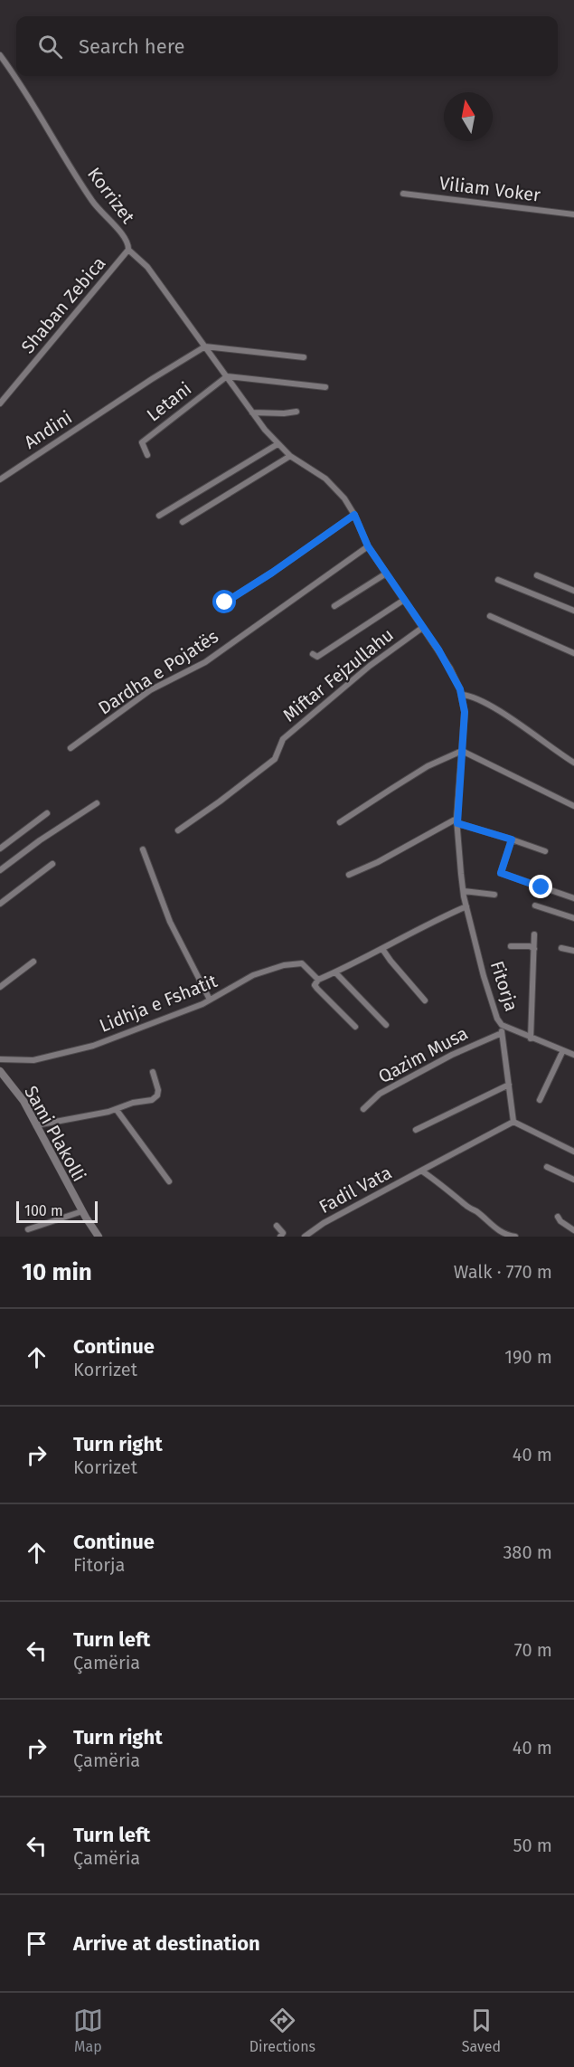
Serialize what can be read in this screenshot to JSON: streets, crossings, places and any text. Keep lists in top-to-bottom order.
{
  "streets": {
    "street": [
      "Viliam Voker",
      "Korrizet",
      "Shaban Zebica",
      "Letani",
      "Andini",
      "Dardha e Pojatës",
      "Miftar Fejzullahu",
      "Fitorja",
      "Lidhja e Fshatit",
      "Qazim Musa",
      "Sami Plakolli",
      "Fadil Vata"
    ]
  },
  "crossings": [
    ["Korrizet", "Shaban Zebica"],
    ["Korrizet", "Letani"],
    ["Korrizet", "Andini"],
    ["Korrizet", "Dardha e Pojatës"],
    ["Korrizet", "Fitorja"],
    ["Dardha e Pojatës", "Fitorja"],
    ["Miftar Fejzullahu", "Fitorja"]
  ],
  "scale_bar": "100 m",
  "north": "top",
  "page": {
    "search": "Search here",
    "scale": "100 m",
    "heading": ["10 min", "Walk · 770 m"],
    "list": [
      ["Continue", "Korrizet", "190 m"],
      ["Turn right", "Korrizet", "40 m"],
      ["Continue", "Fitorja", "380 m"],
      ["Turn left", "Çamëria", "70 m"],
      ["Turn right", "Çamëria", "40 m"],
      ["Turn left", "Çamëria", "50 m"],
      "Arrive at destination"
    ],
    "nav": ["Map", "Directions", "Saved"]
  }
}
